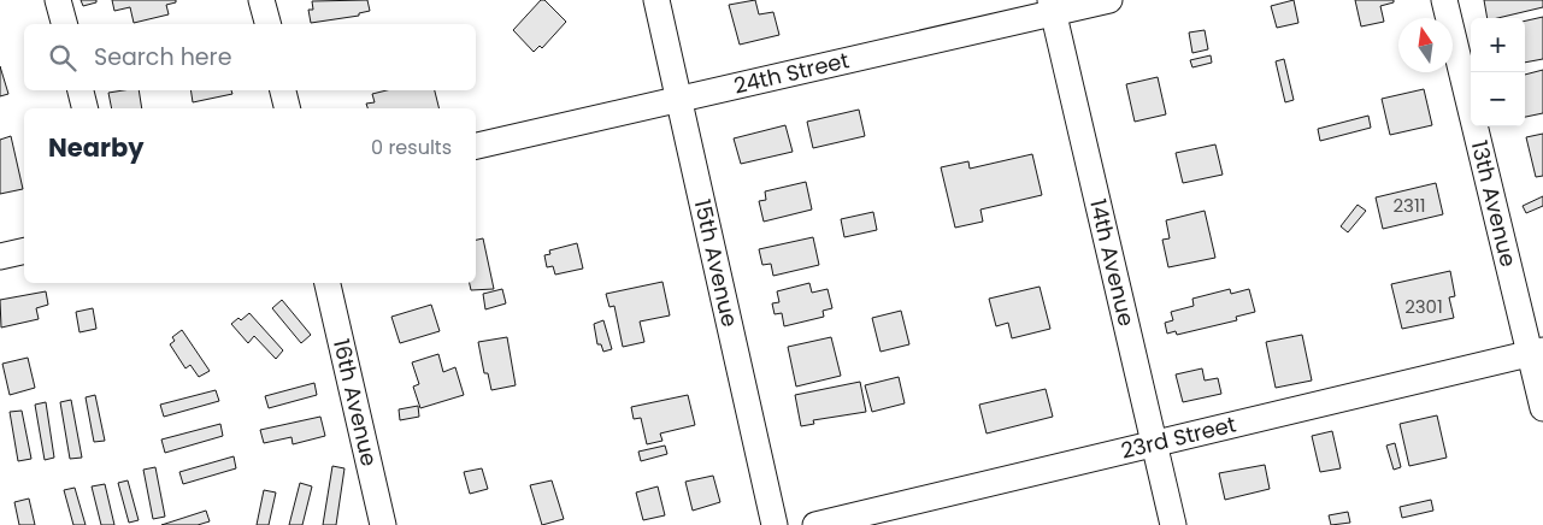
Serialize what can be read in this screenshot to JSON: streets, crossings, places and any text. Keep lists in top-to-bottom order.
{
  "streets": {
    "street": [
      "24th Street",
      "13th Avenue",
      "15th Avenue",
      "14th Avenue",
      "16th Avenue",
      "23rd Street"
    ]
  },
  "crossings": [
    ["24th Street", "15th Avenue"],
    ["24th Street", "14th Avenue"],
    ["13th Avenue", "23rd Street"],
    ["14th Avenue", "23rd Street"]
  ],
  "house_numbers": ["2311", "2301"],
  "north": "top",
  "page": {
    "map_buttons": ["+", "−"],
    "search": "Search here",
    "heading": ["Nearby", "0 results"]
  }
}
